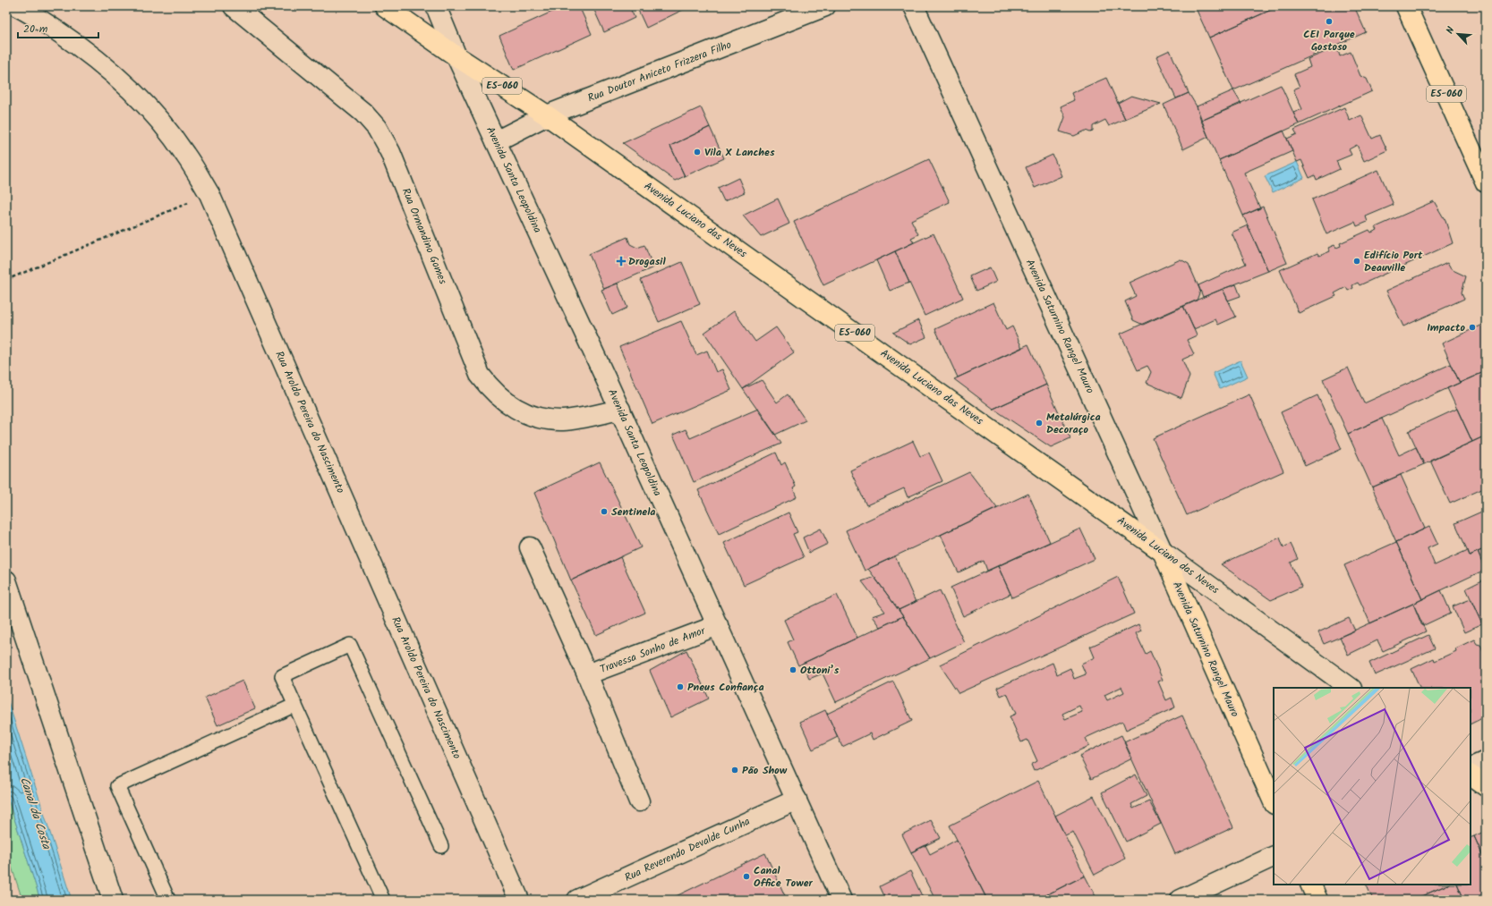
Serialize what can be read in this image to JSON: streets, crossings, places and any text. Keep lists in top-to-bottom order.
{
  "streets": {
    "main road": ["ES-060", "Avenida Luciano das Neves", "Avenida Saturnino Rangel Mauro"],
    "street": [
      "Rua Doutor Aniceto Frizzera Filho",
      "Avenida Santa Leopoldina",
      "Rua Ormandino Gomes",
      "Rua Aroldo Pereira do Nascimento",
      "Travessa Sonho de Amor",
      "Rua Reverendo Devalde Cunha"
    ]
  },
  "crossings": [
    ["Rua Doutor Aniceto Frizzera Filho", "Avenida Santa Leopoldina"],
    ["Rua Doutor Aniceto Frizzera Filho", "Avenida Luciano das Neves"],
    ["Avenida Santa Leopoldina", "Avenida Luciano das Neves"],
    ["Avenida Santa Leopoldina", "Rua Ormandino Gomes"],
    ["Avenida Santa Leopoldina", "Travessa Sonho de Amor"],
    ["Avenida Santa Leopoldina", "Rua Reverendo Devalde Cunha"],
    ["Avenida Luciano das Neves", "Avenida Saturnino Rangel Mauro"]
  ],
  "water": ["Canal da Costa"],
  "places": {
    "other": [
      "CEI Parque Gostoso",
      "Vila X Lanches",
      "Edifício Port Deauville",
      "Impacto",
      "Metalúrgica Decoraço",
      "Sentinela",
      "Ottoni’s",
      "Pneus Confiança",
      "Pão Show",
      "Canal Office Tower"
    ],
    "health": ["Drogasil"]
  },
  "scale_bar": "20 m",
  "north": "top left"
}
